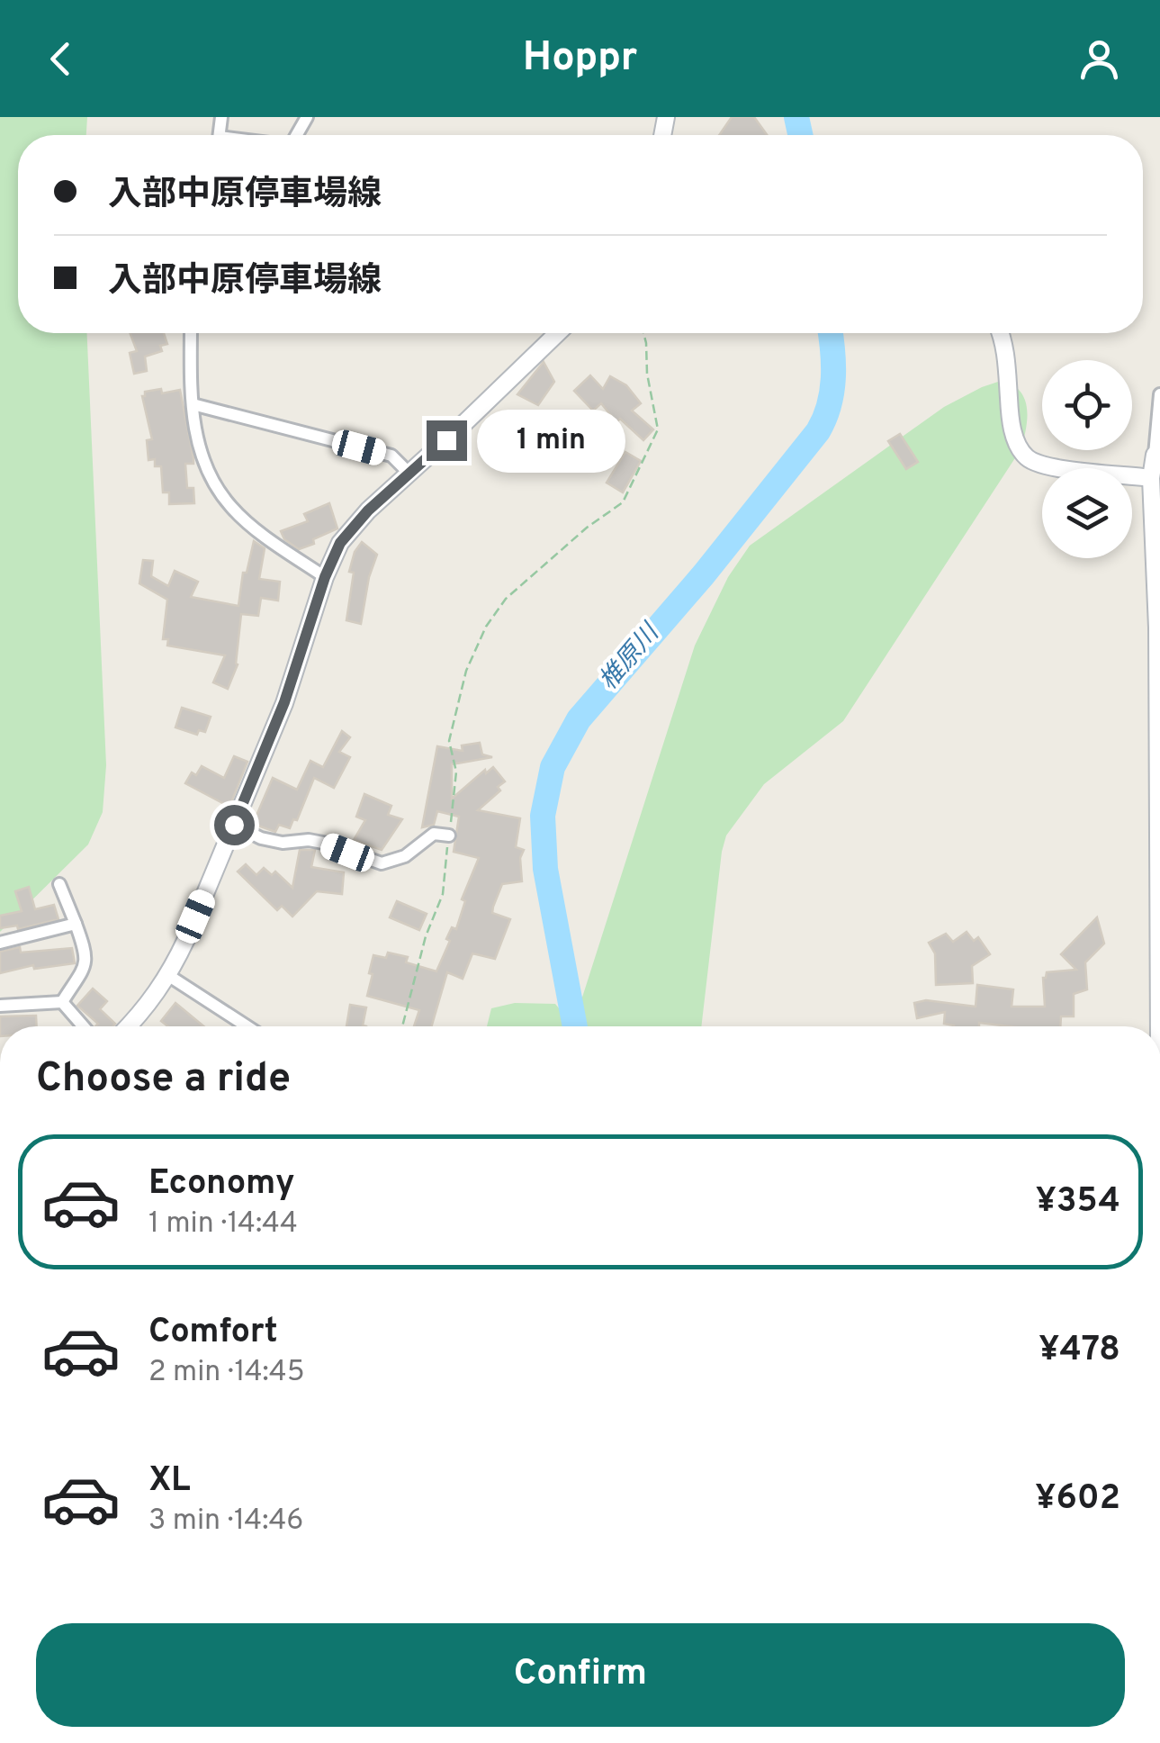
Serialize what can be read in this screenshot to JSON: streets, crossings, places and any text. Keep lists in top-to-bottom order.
{
  "water": ["椎原川"],
  "page": {
    "header": "Hoppr",
    "banner": ["入部中原停車場線", "入部中原停車場線"],
    "bubble": "1 min",
    "heading": "Choose a ride",
    "list": [
      {
        "name": "Economy",
        "note": "1 min · 14:44",
        "value": "¥354"
      },
      {
        "name": "Comfort",
        "note": "2 min · 14:45",
        "value": "¥478"
      },
      {
        "name": "XL",
        "note": "3 min · 14:46",
        "value": "¥602"
      }
    ],
    "buttons": "Confirm"
  }
}
